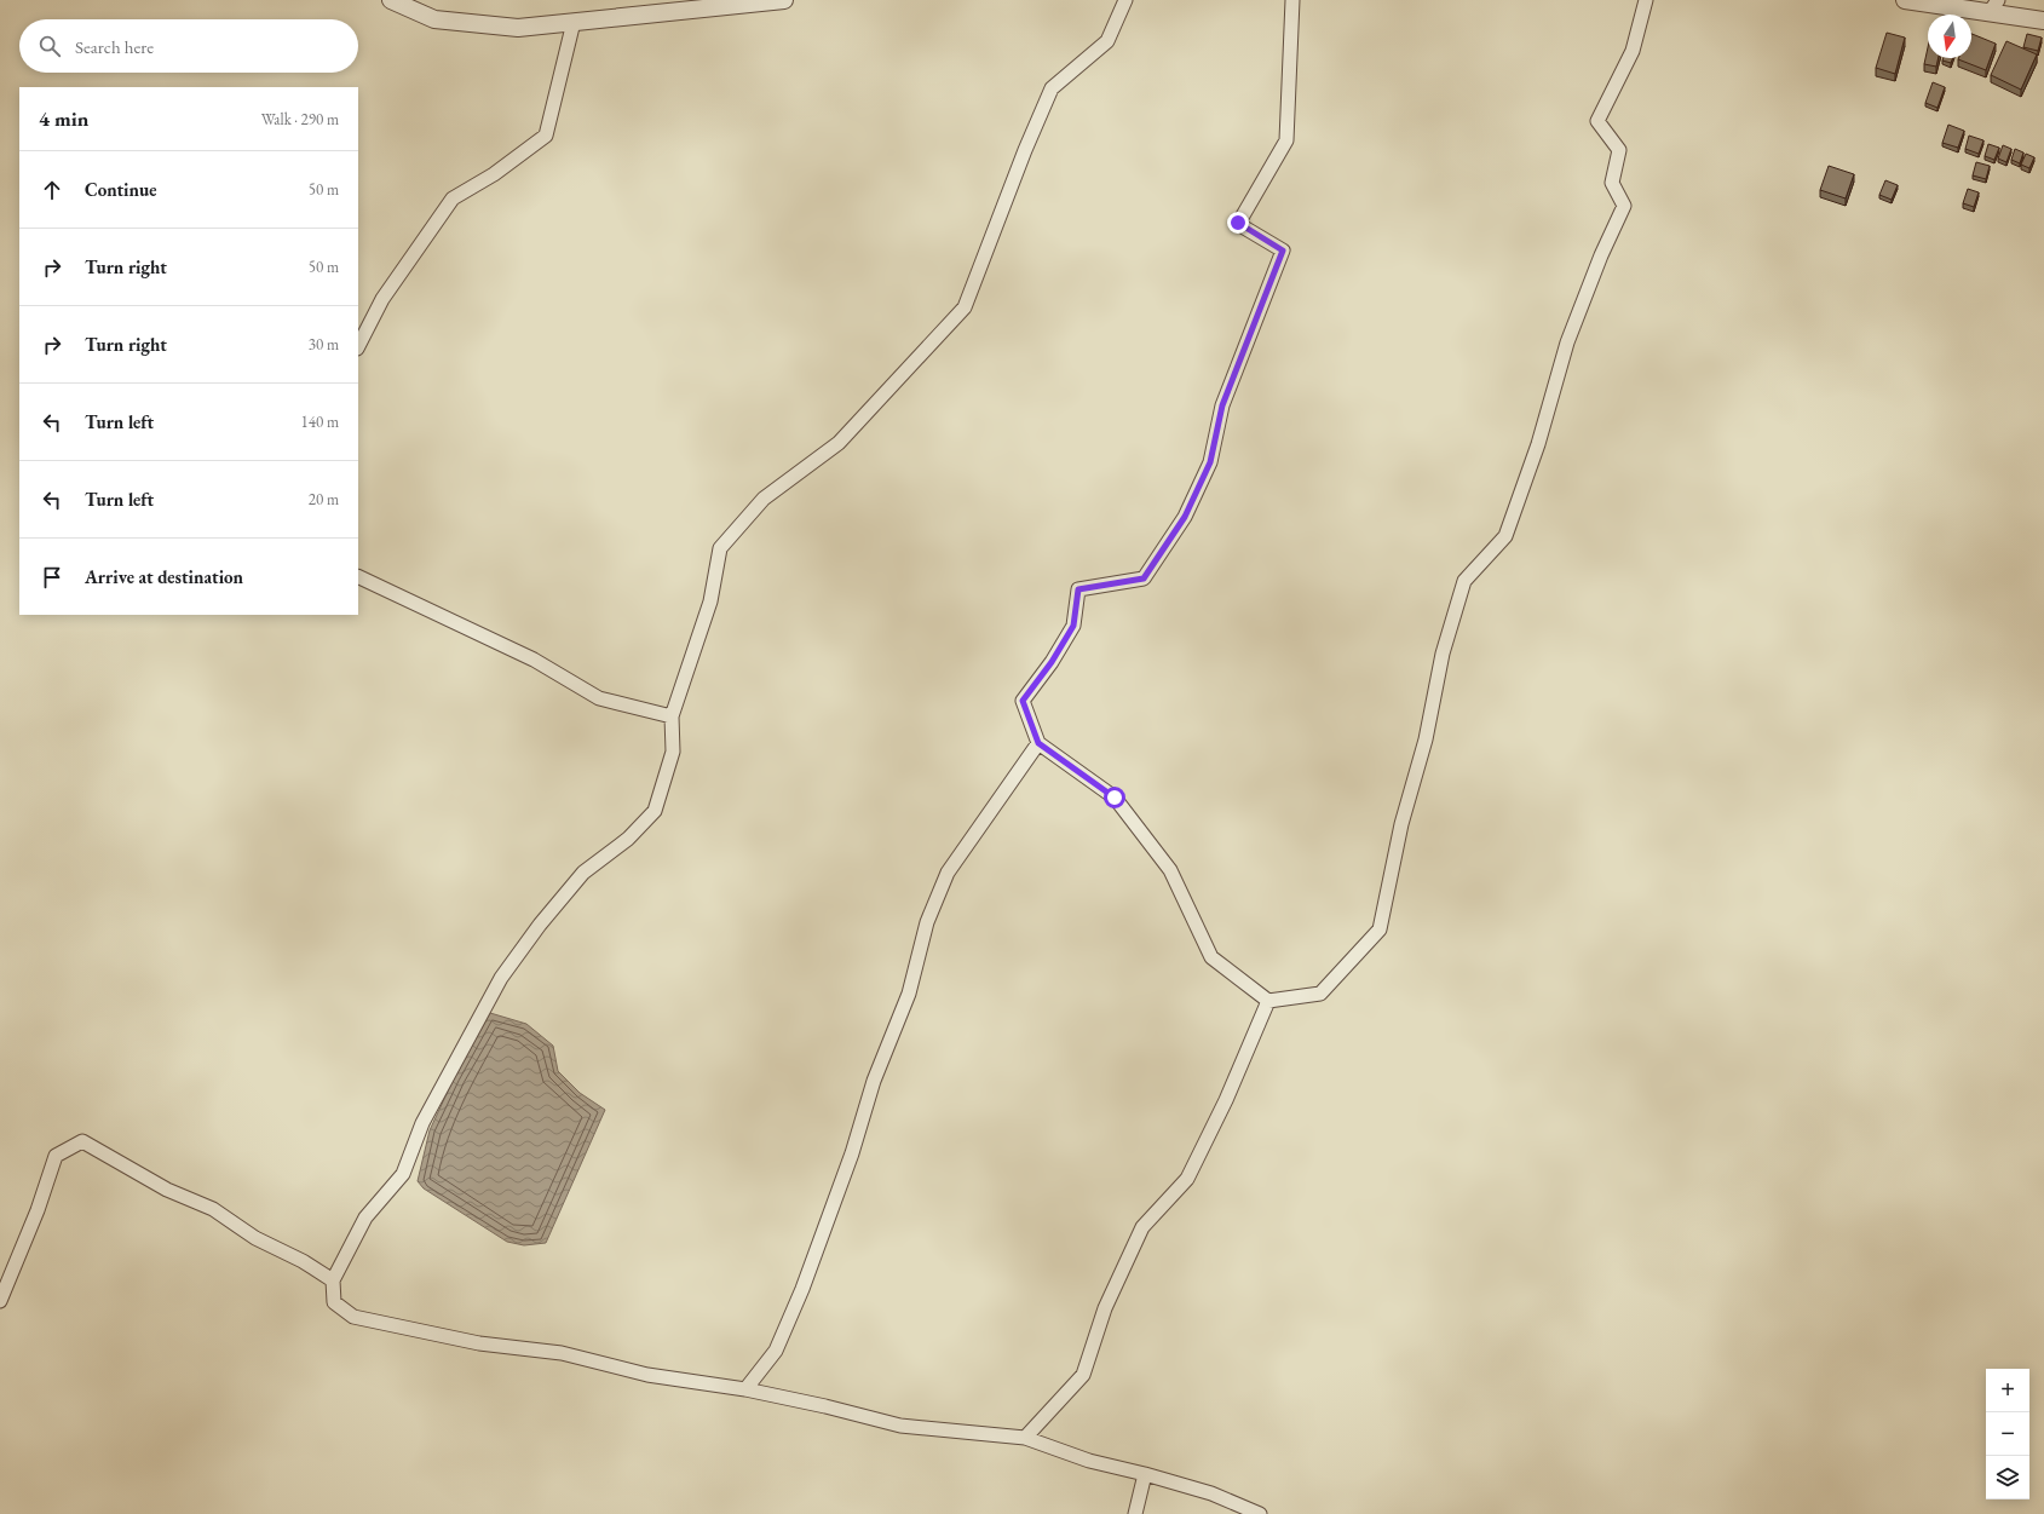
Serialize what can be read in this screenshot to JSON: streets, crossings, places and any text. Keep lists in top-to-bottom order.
{
  "north": "bottom",
  "page": {
    "search": "Search here",
    "heading": ["4 min", "Walk · 290 m"],
    "list": [
      ["Continue", "50 m"],
      ["Turn right", "50 m"],
      ["Turn right", "30 m"],
      ["Turn left", "140 m"],
      ["Turn left", "20 m"],
      "Arrive at destination"
    ],
    "map_buttons": ["+", "−"]
  }
}
